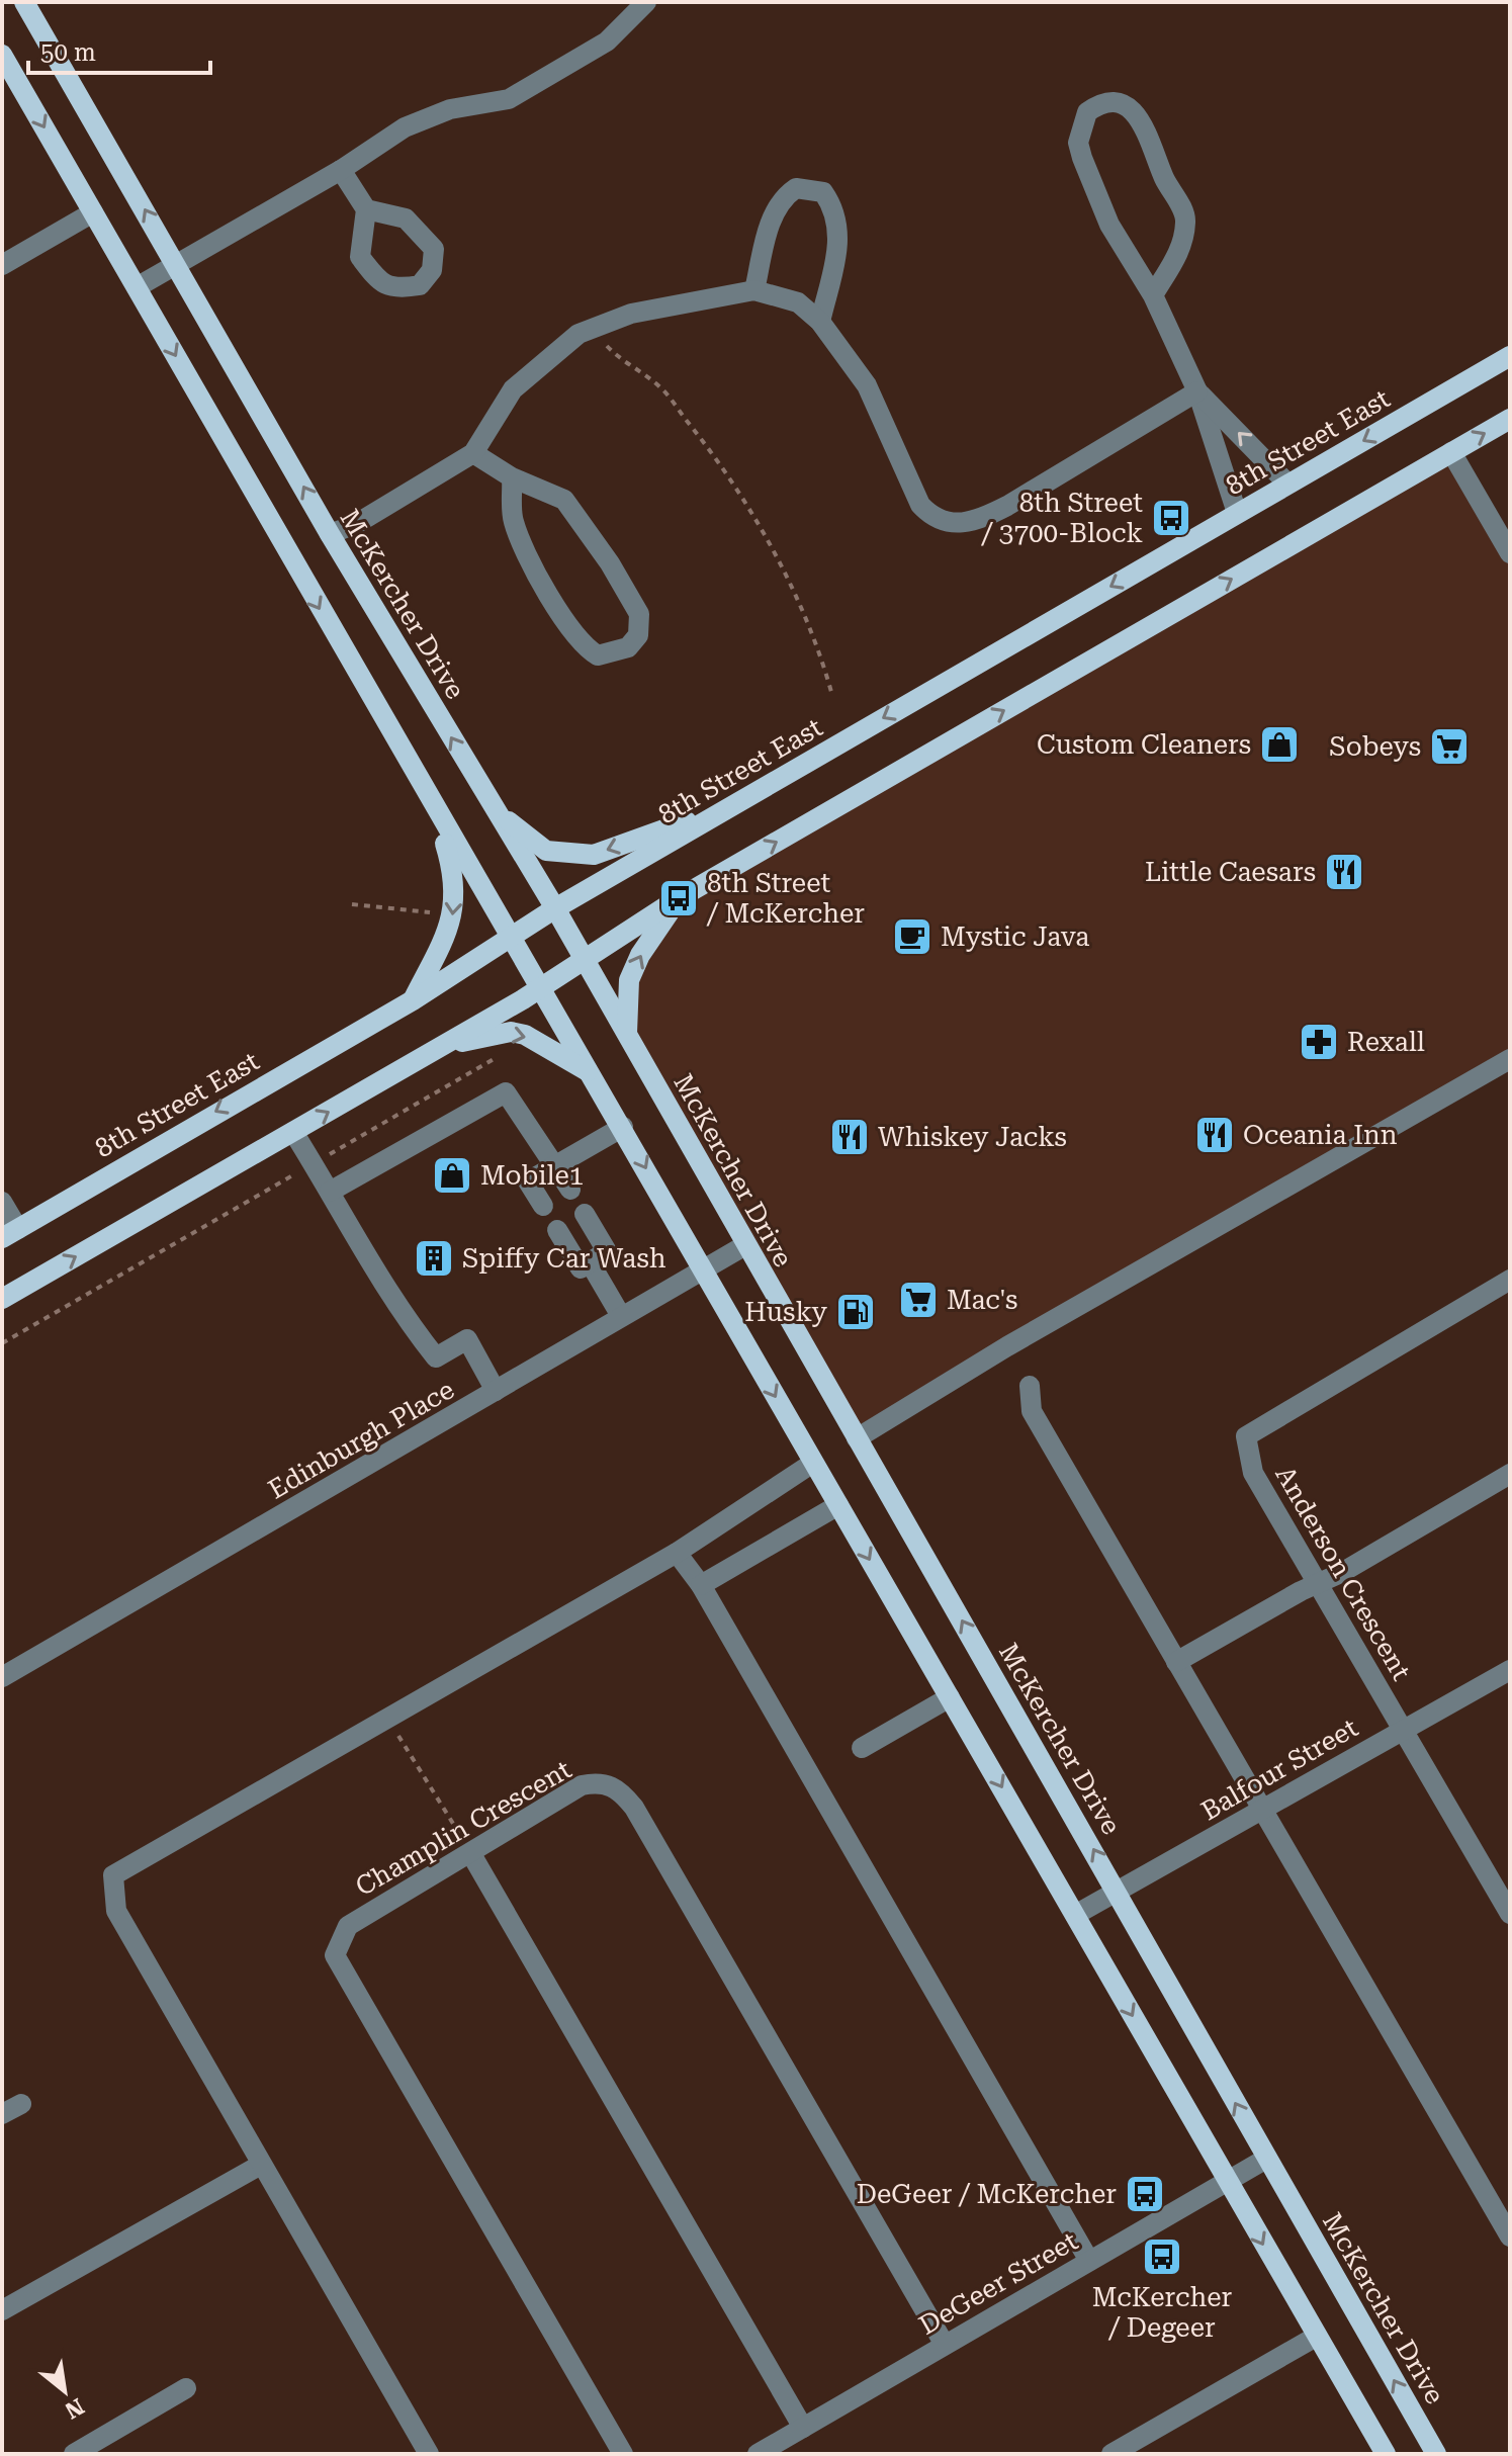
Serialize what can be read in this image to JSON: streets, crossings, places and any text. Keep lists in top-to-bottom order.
{
  "streets": {
    "main road": ["8th Street East", "McKercher Drive"],
    "street": [
      "Edinburgh Place",
      "Anderson Crescent",
      "Balfour Street",
      "Champlin Crescent",
      "DeGeer Street"
    ]
  },
  "crossings": [
    ["8th Street East", "McKercher Drive"],
    ["McKercher Drive", "Edinburgh Place"],
    ["McKercher Drive", "Balfour Street"],
    ["McKercher Drive", "DeGeer Street"],
    ["Anderson Crescent", "Balfour Street"],
    ["Champlin Crescent", "DeGeer Street"]
  ],
  "places": {
    "bus stop": [
      "8th Street / 3700-Block",
      "8th Street / McKercher",
      "DeGeer / McKercher",
      "McKercher / Degeer"
    ],
    "shop": ["Custom Cleaners", "Mobile1"],
    "supermarket": ["Sobeys", "Mac's"],
    "restaurant": ["Little Caesars", "Oceania Inn", "Whiskey Jacks"],
    "cafe": ["Mystic Java"],
    "pharmacy": ["Rexall"],
    "building": ["Spiffy Car Wash"],
    "fuel station": ["Husky"]
  },
  "scale_bar": "50 m",
  "north": "bottom right"
}
